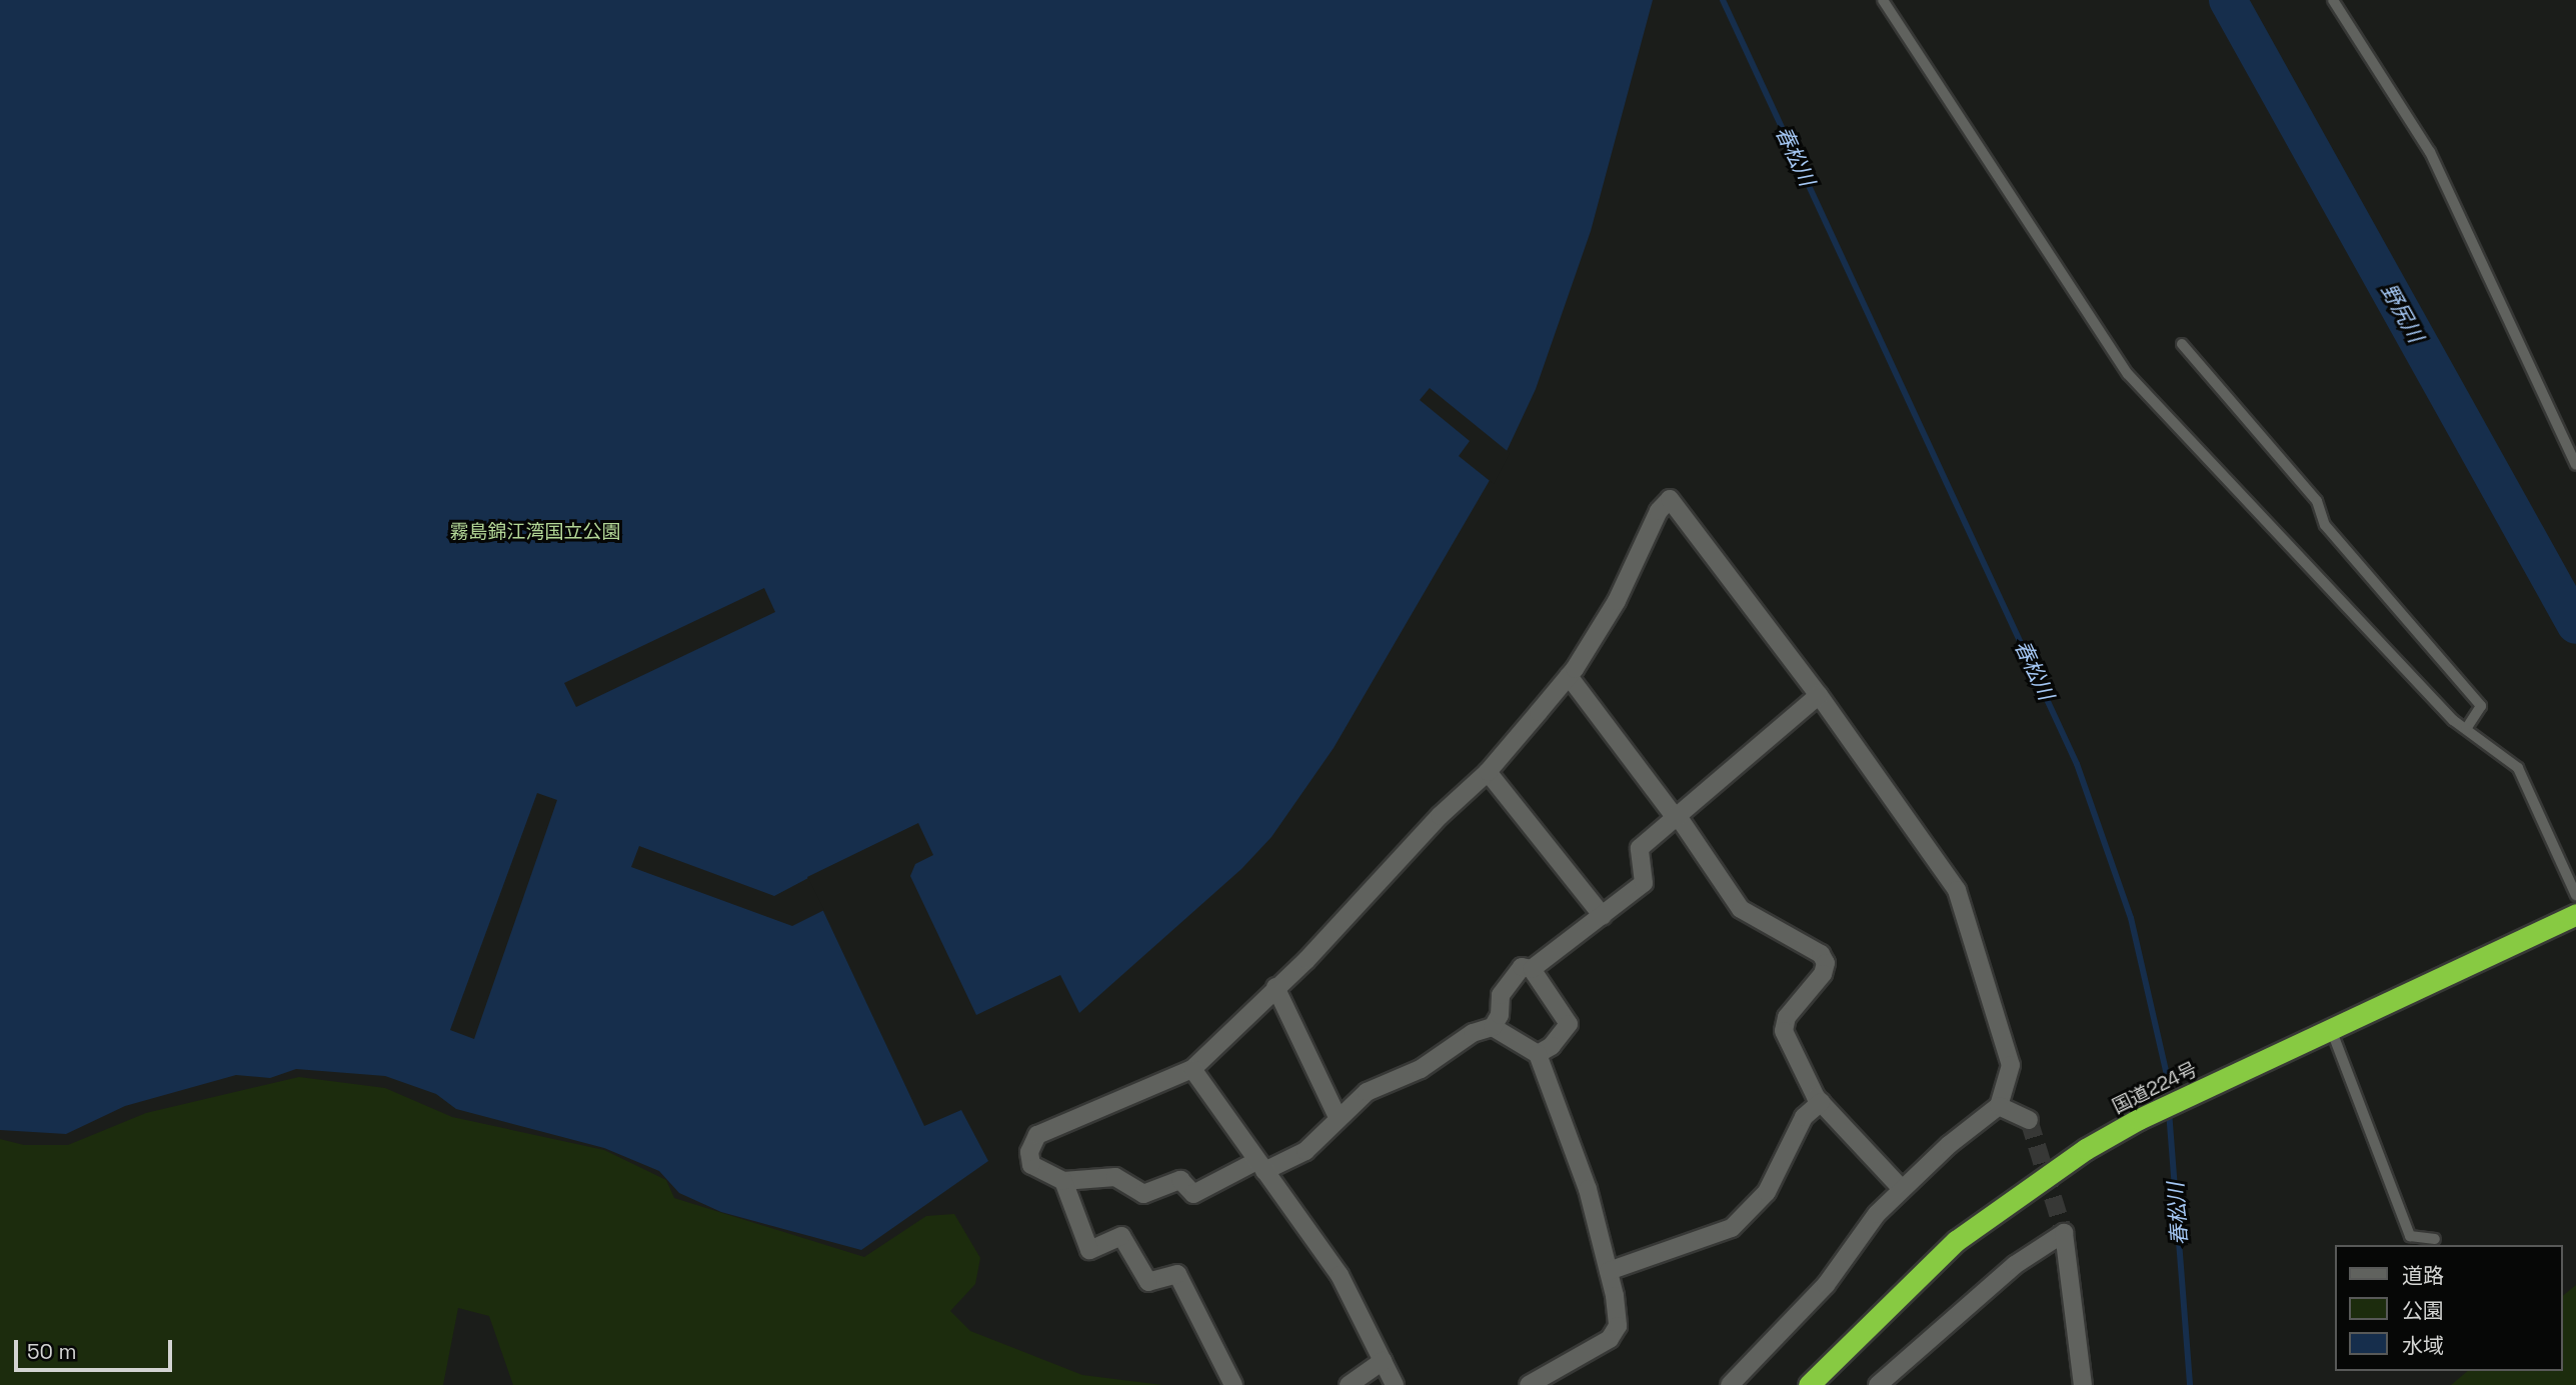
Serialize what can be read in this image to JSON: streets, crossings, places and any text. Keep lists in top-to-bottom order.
{
  "streets": {
    "highway": ["国道224号"]
  },
  "water": ["春松川", "野尻川"],
  "parks": ["霧島錦江湾国立公園"],
  "legend": ["道路", "公園", "水域"],
  "scale_bar": "50 m"
}
